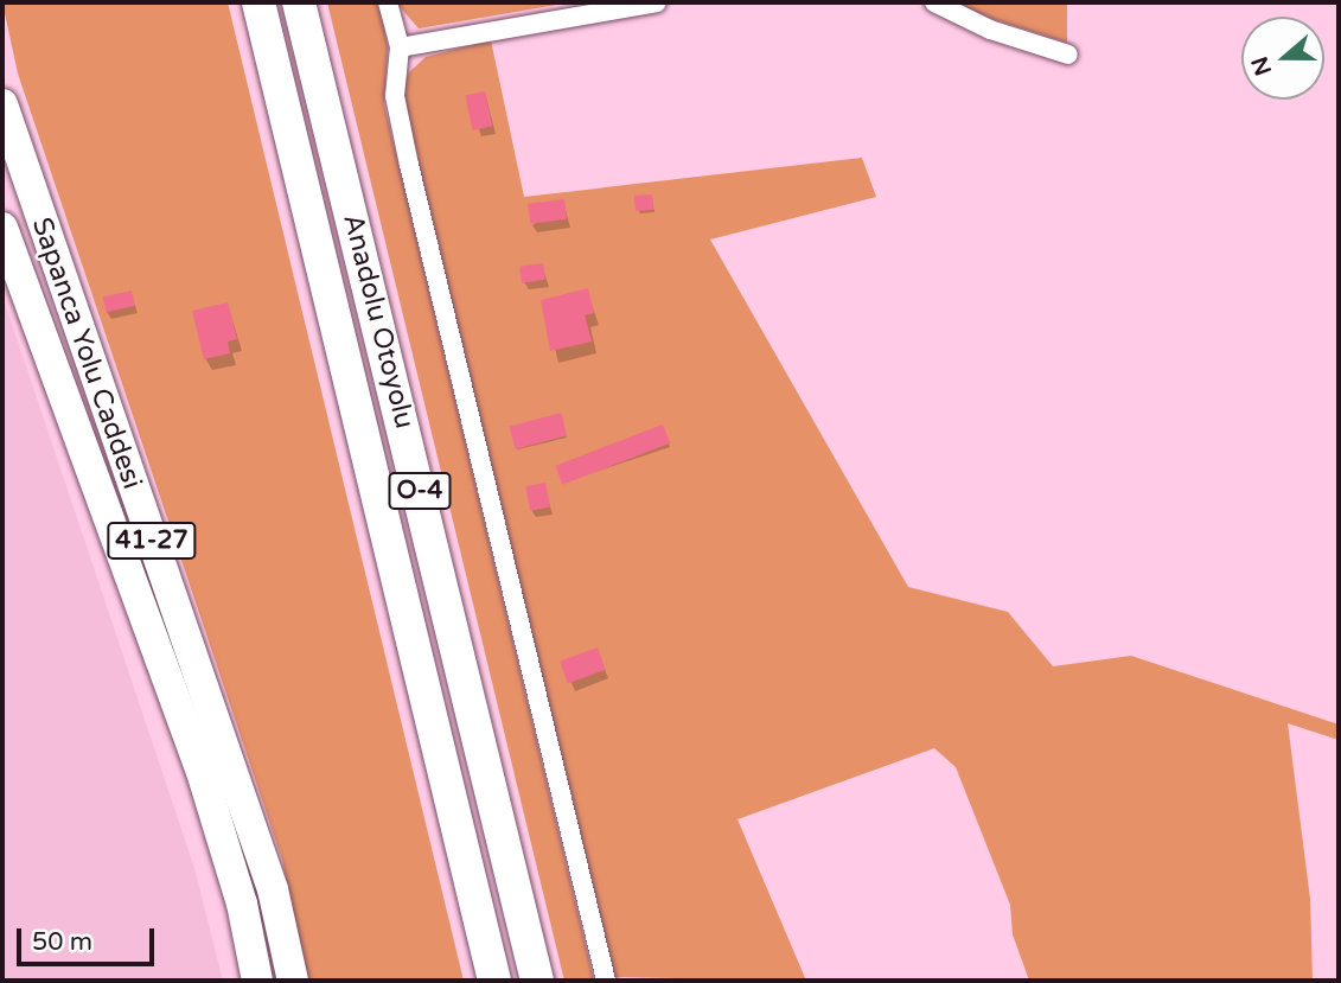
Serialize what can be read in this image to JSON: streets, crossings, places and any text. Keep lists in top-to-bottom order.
{
  "streets": {
    "highway": [
      "Anadolu Otoyolu",
      "Sapanca Yolu Caddesi",
      "O-4",
      "41-27"
    ]
  },
  "scale_bar": "50 m",
  "north": "left"
}
